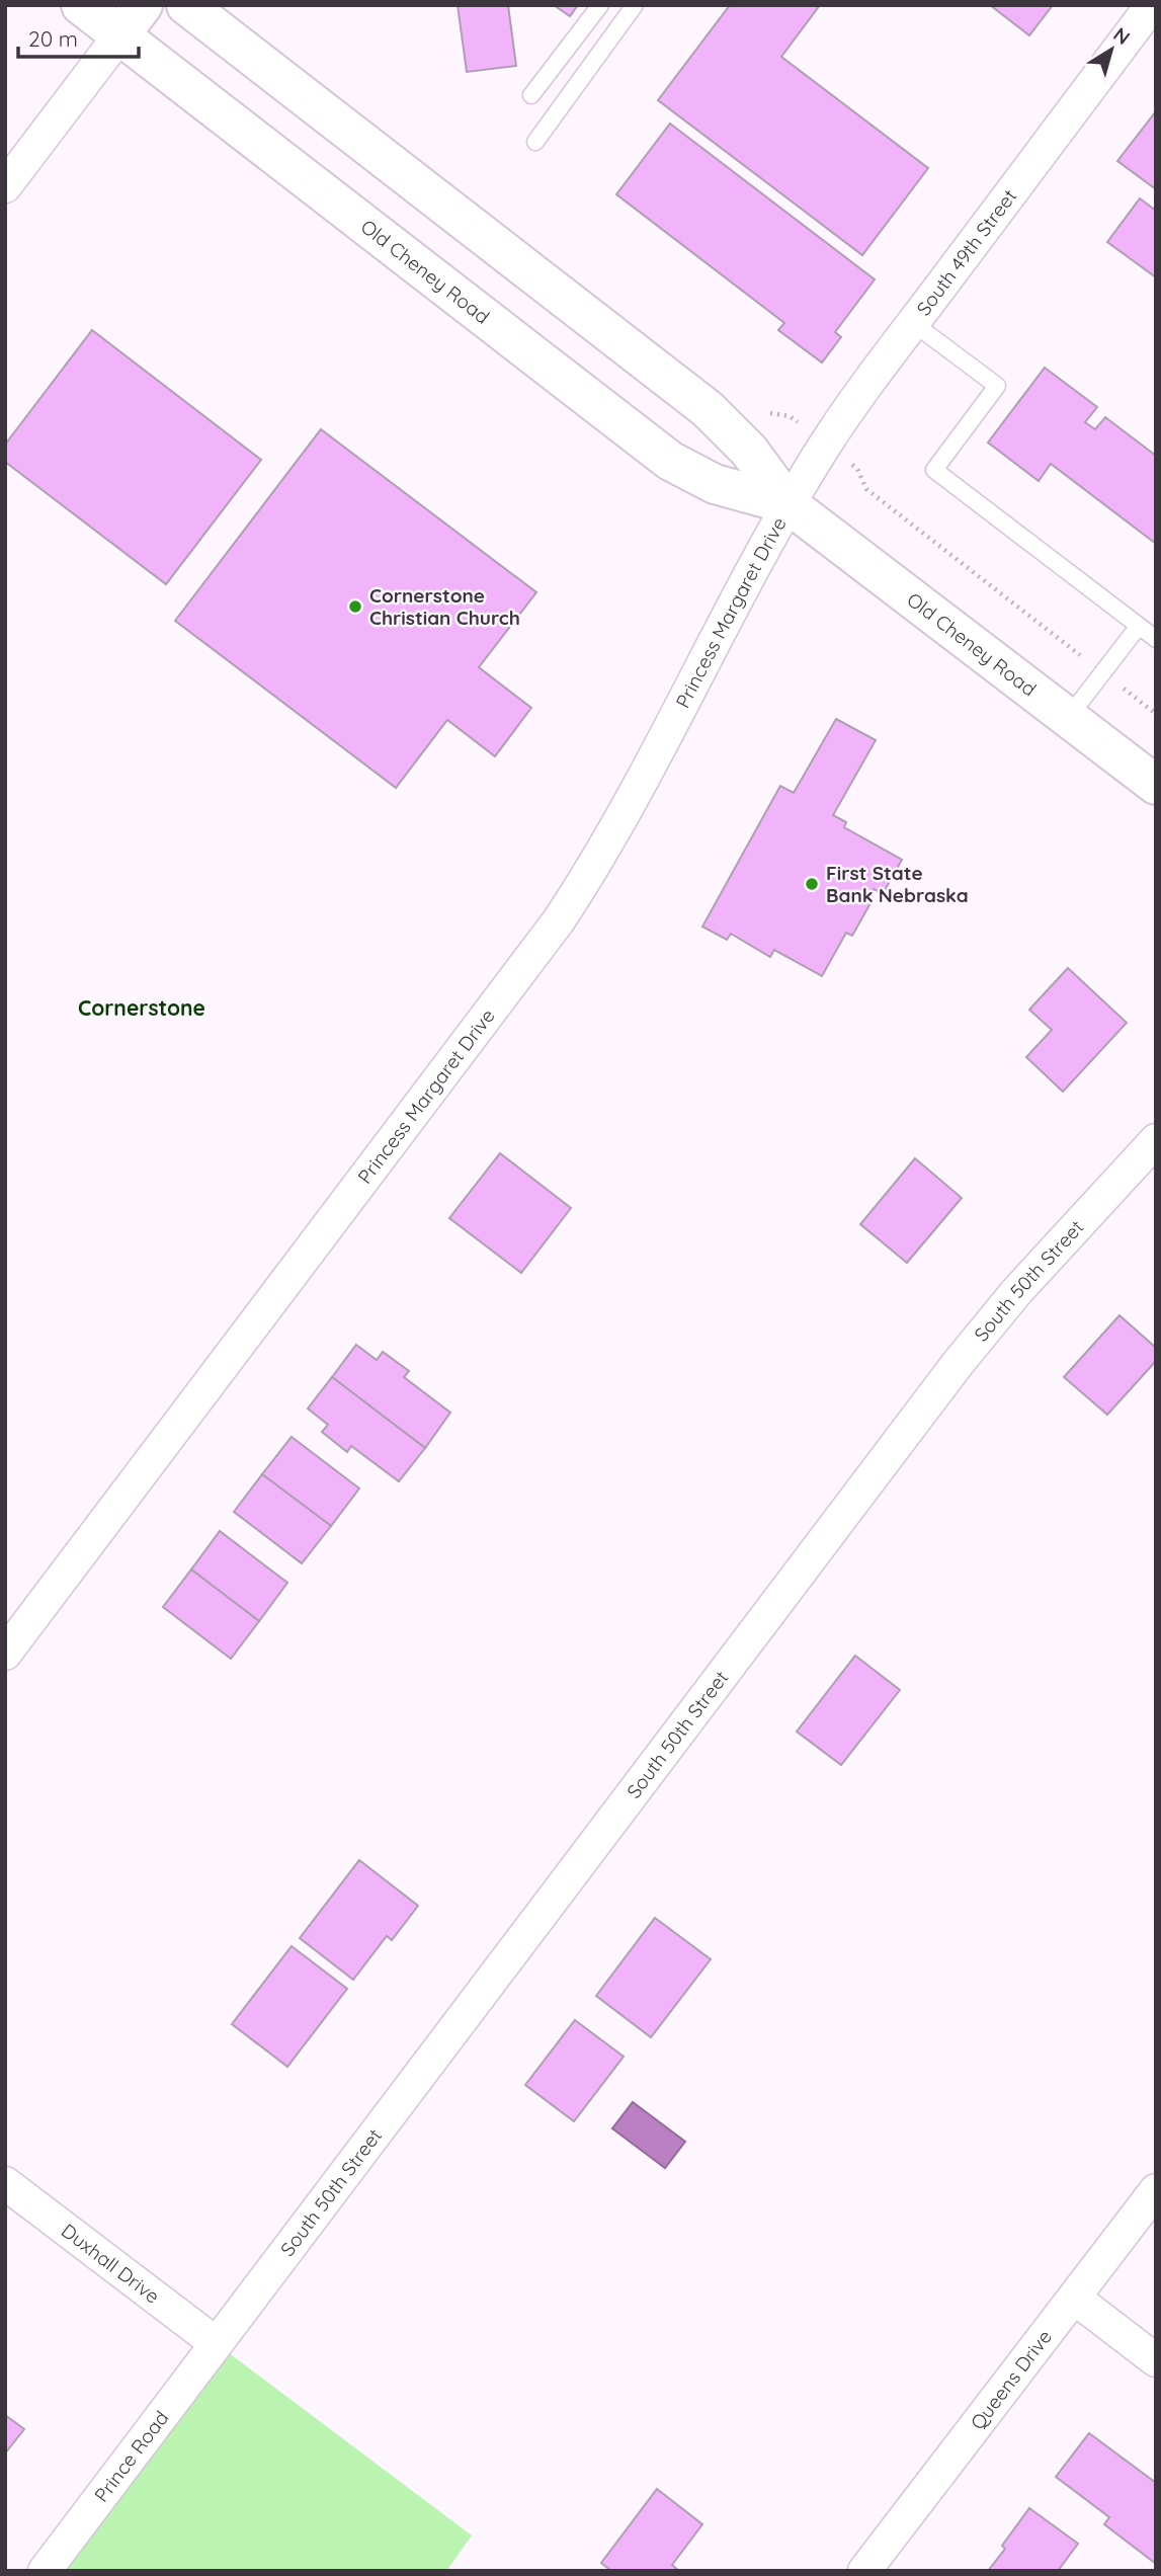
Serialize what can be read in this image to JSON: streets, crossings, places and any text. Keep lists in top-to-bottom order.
{
  "streets": {
    "main road": ["Old Cheney Road"],
    "street": [
      "South 49th Street",
      "Princess Margaret Drive",
      "South 50th Street",
      "Duxhall Drive",
      "Queens Drive",
      "Prince Road"
    ]
  },
  "crossings": [
    ["South 49th Street", "Old Cheney Road"],
    ["South 49th Street", "Princess Margaret Drive"],
    ["Old Cheney Road", "Princess Margaret Drive"],
    ["South 50th Street", "Duxhall Drive"],
    ["South 50th Street", "Prince Road"],
    ["Duxhall Drive", "Prince Road"]
  ],
  "districts": ["Cornerstone"],
  "places": ["Cornerstone Christian Church", "First State Bank Nebraska"],
  "scale_bar": "20 m",
  "north": "top right"
}
